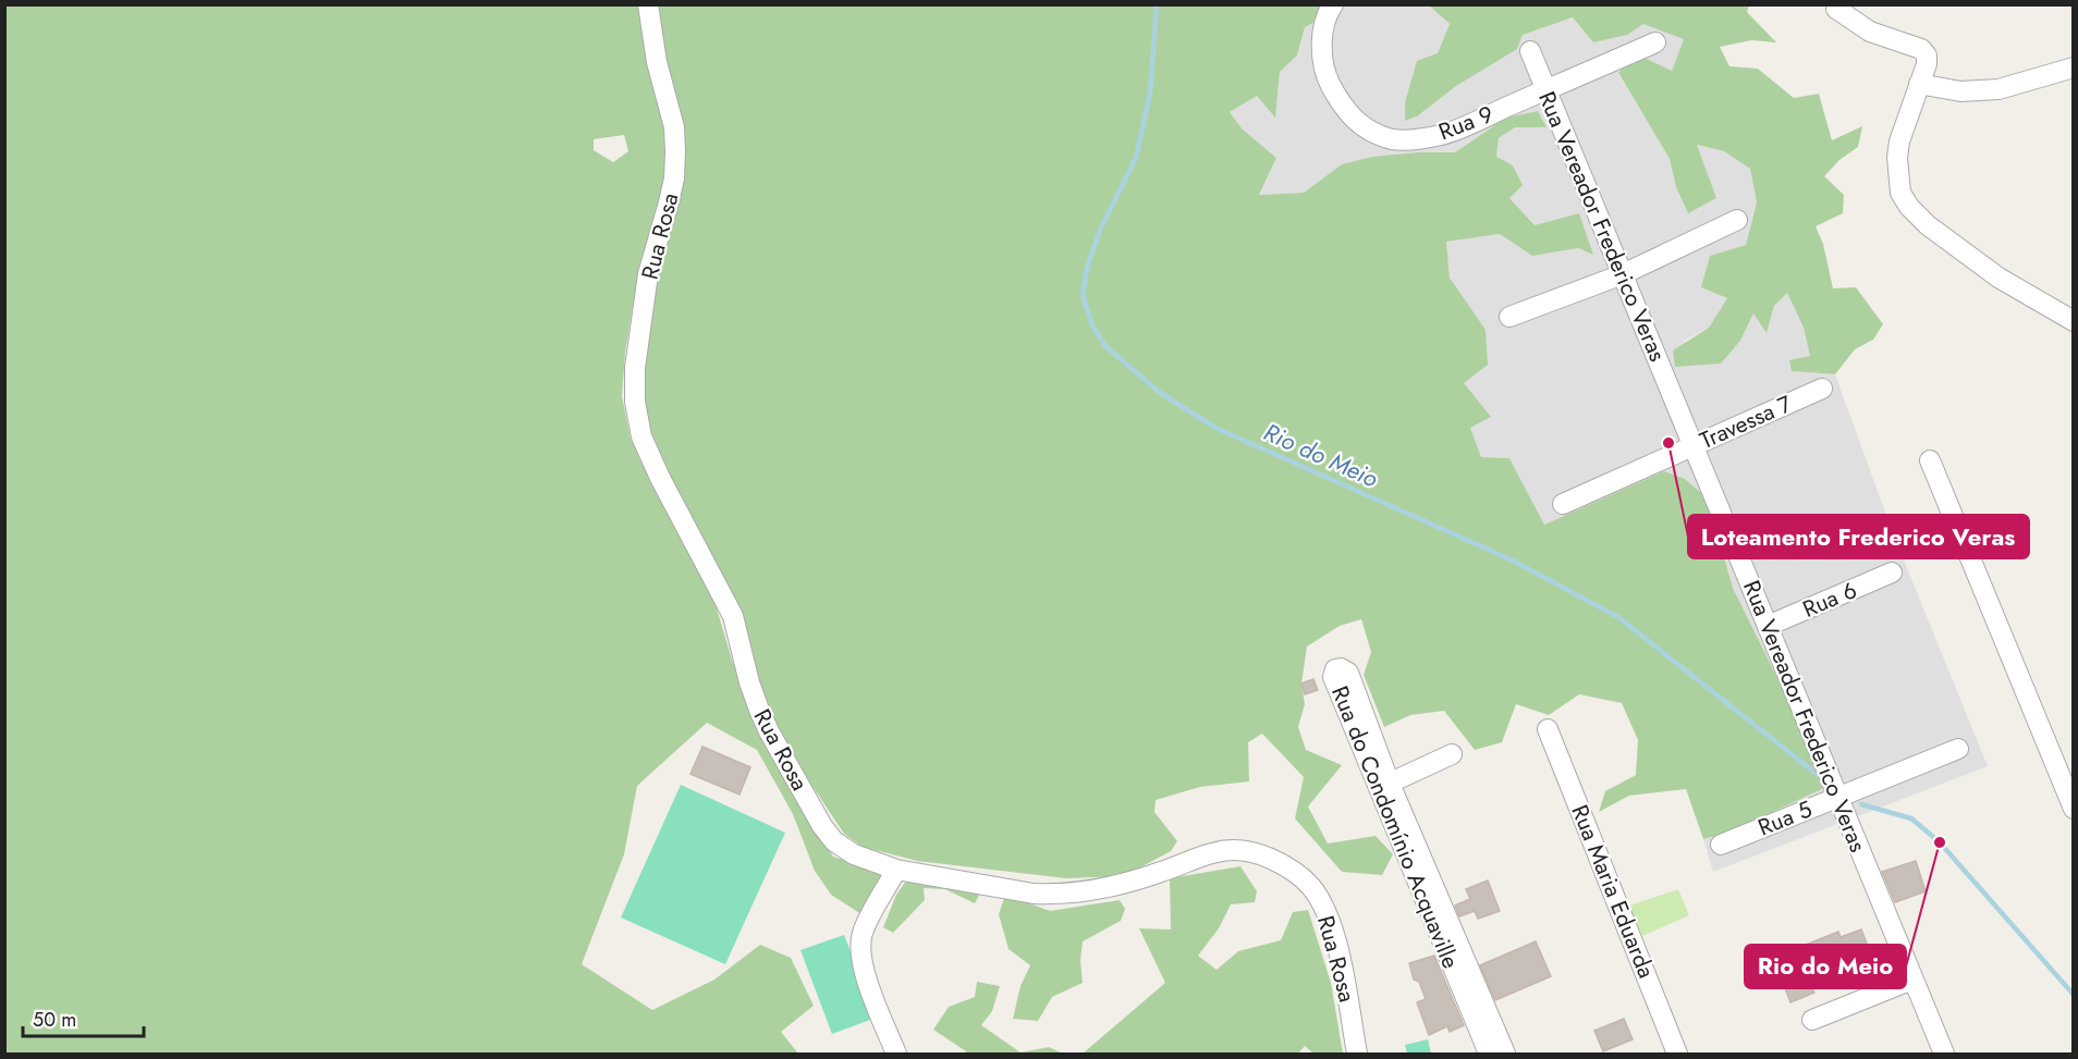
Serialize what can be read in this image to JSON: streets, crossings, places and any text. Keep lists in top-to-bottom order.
{
  "streets": {
    "street": [
      "Rua 9",
      "Rua Vereador Frederico Veras",
      "Rua Rosa",
      "Travessa 7",
      "Rua 6",
      "Rua 5",
      "Rua do Condomínio Acquaville",
      "Rua Maria Eduarda"
    ]
  },
  "crossings": [
    ["Rua 9", "Rua Vereador Frederico Veras"],
    ["Rua Vereador Frederico Veras", "Travessa 7"],
    ["Rua Vereador Frederico Veras", "Rua 6"],
    ["Rua Vereador Frederico Veras", "Rua 5"]
  ],
  "water": ["Rio do Meio"],
  "places": ["Loteamento Frederico Veras", "Rio do Meio"],
  "scale_bar": "50 m"
}
